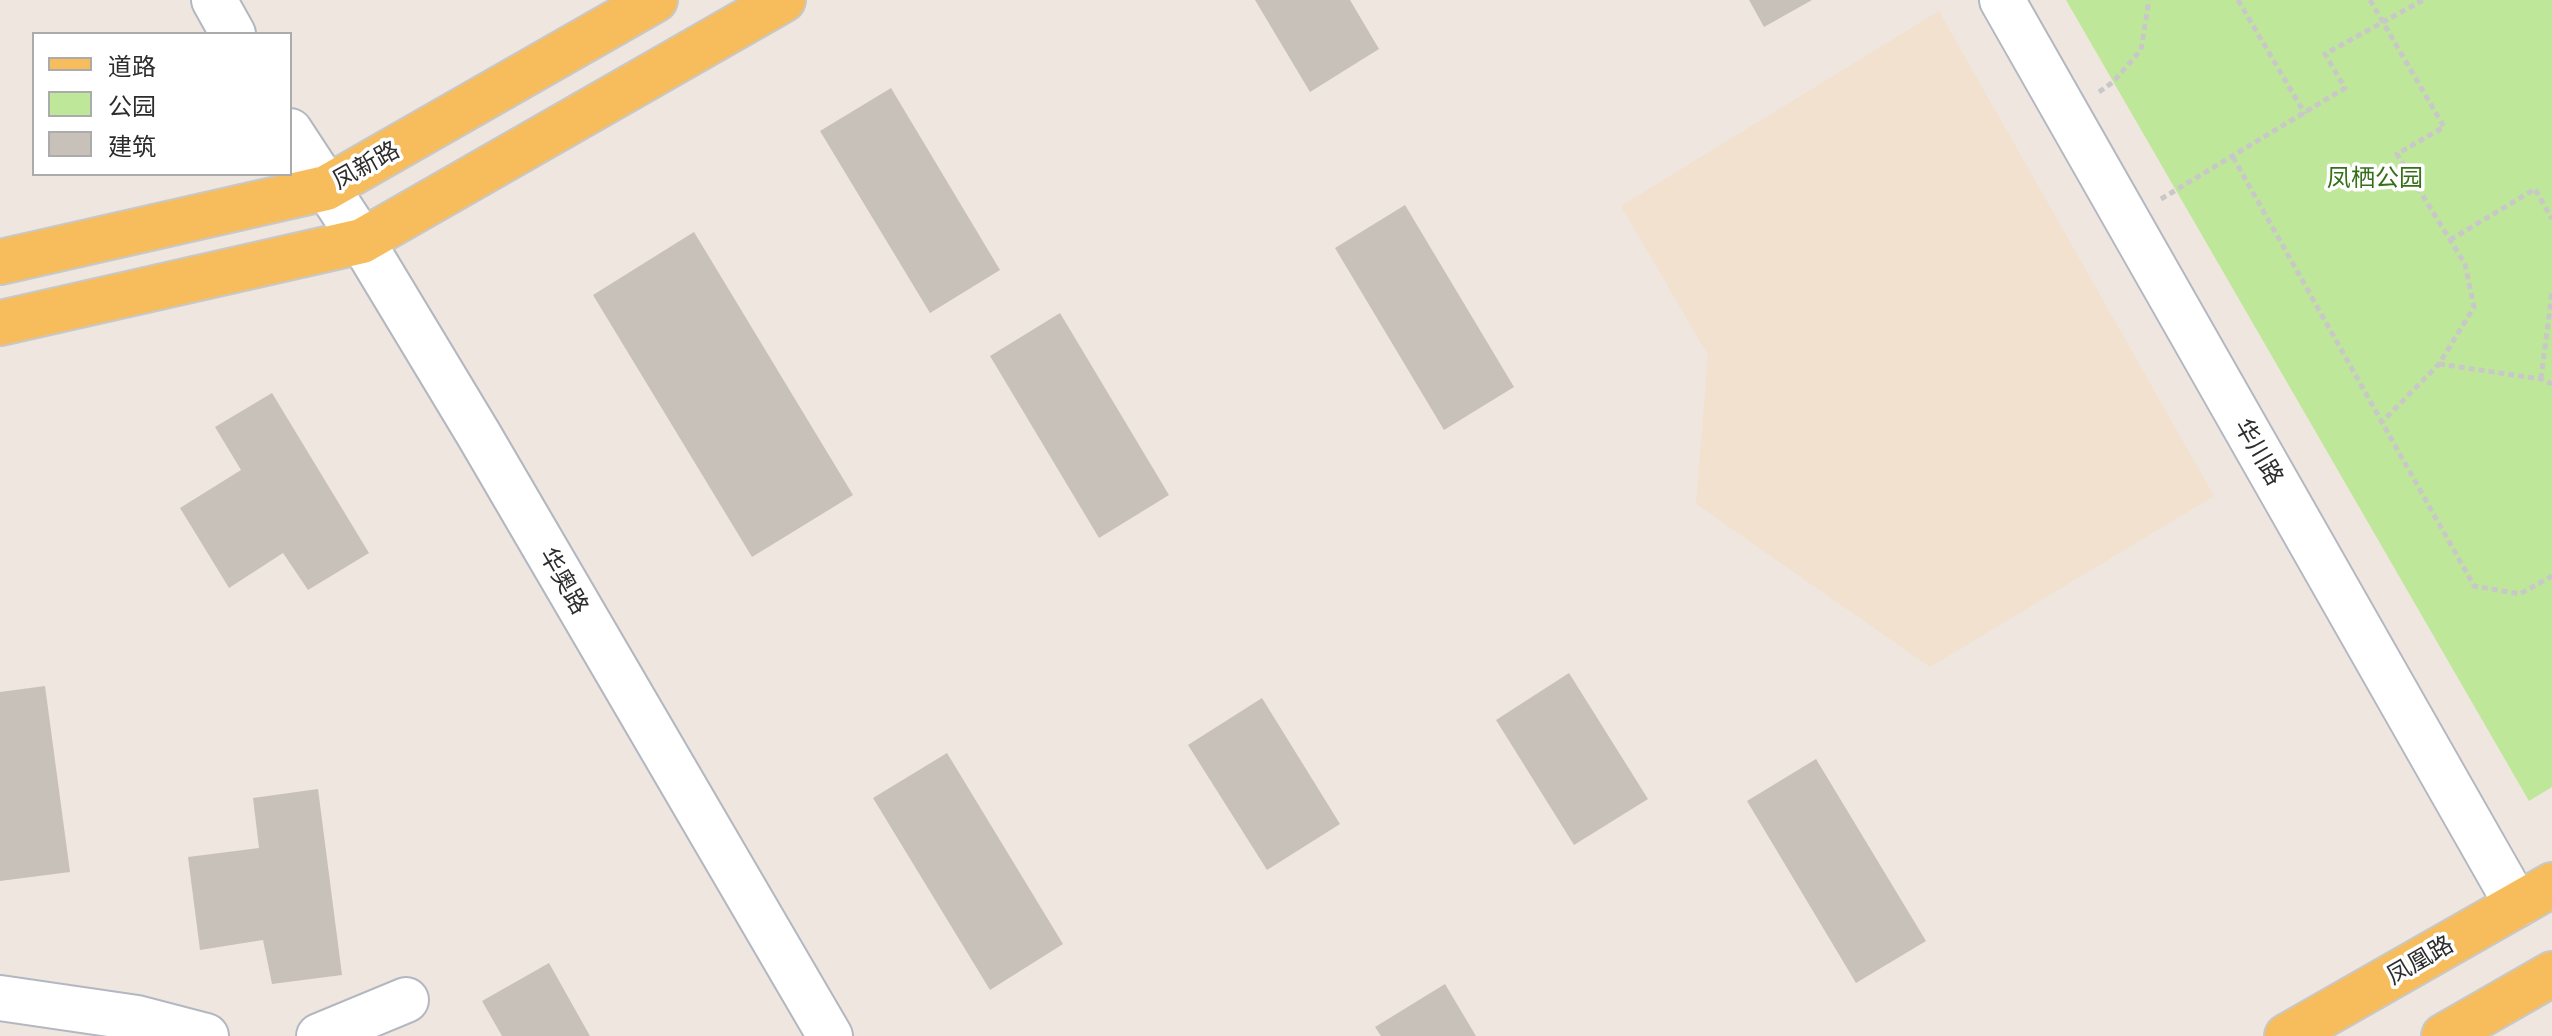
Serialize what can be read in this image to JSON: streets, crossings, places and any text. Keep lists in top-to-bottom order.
{
  "streets": {
    "main road": ["凤新路", "凤凰路"],
    "street": ["华川路", "华奥路"]
  },
  "crossings": [
    ["凤新路", "华奥路"],
    ["华川路", "凤凰路"]
  ],
  "parks": ["凤栖公园"],
  "legend": ["道路", "公园", "建筑"]
}
